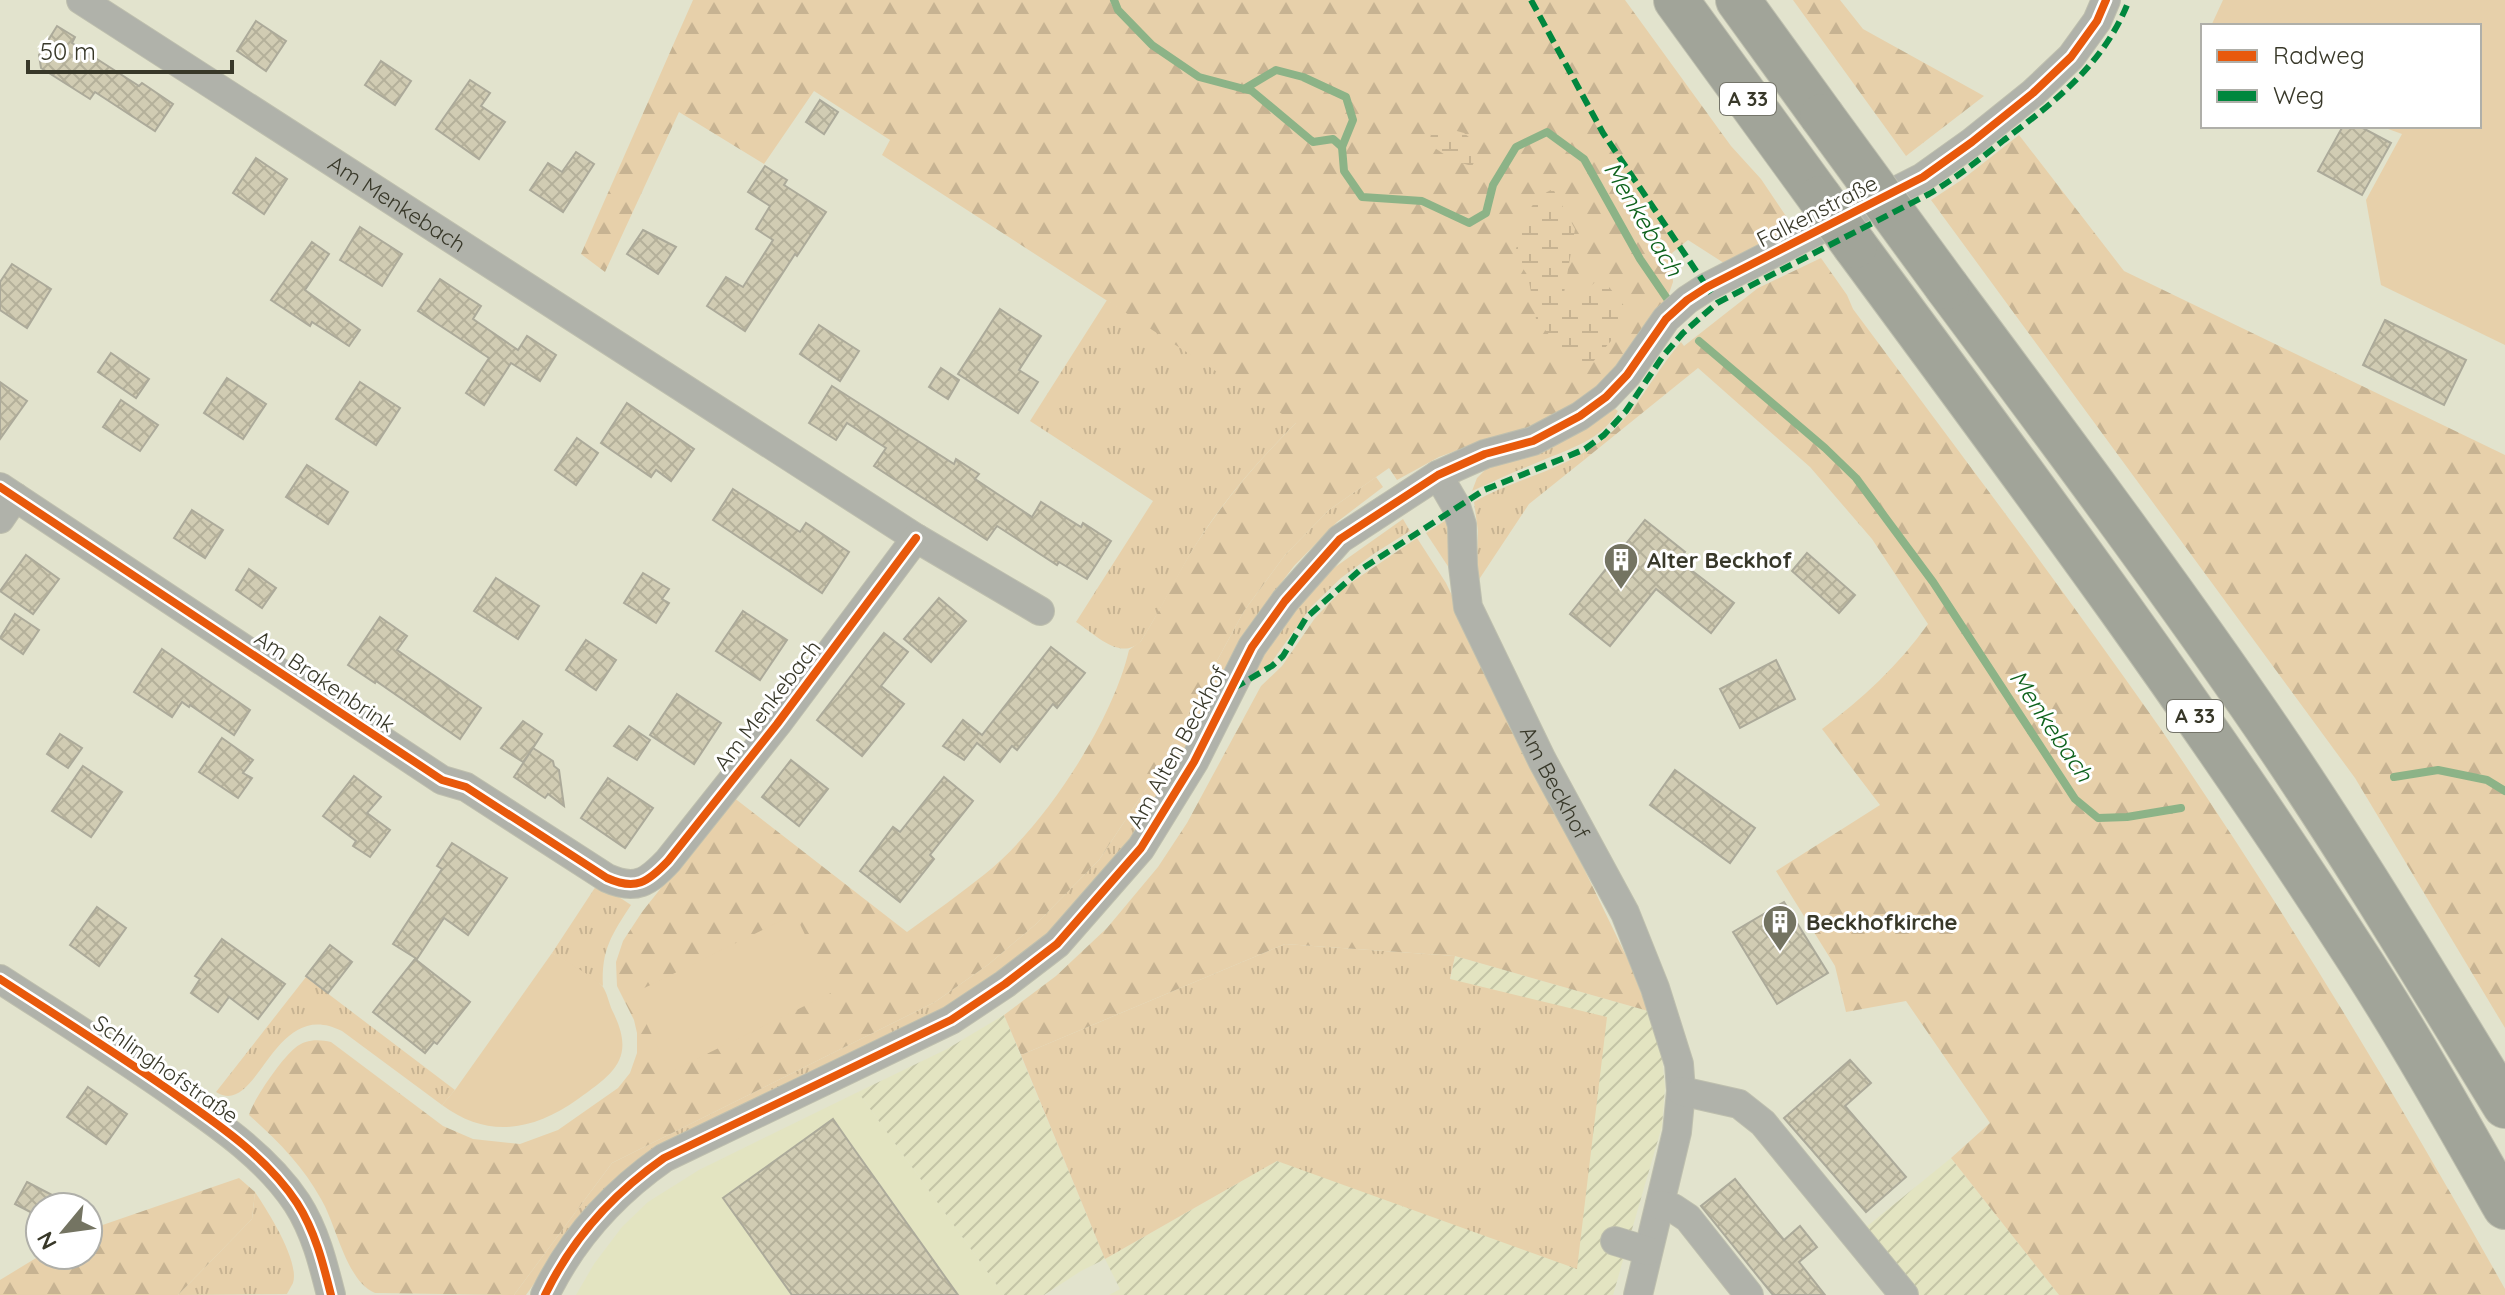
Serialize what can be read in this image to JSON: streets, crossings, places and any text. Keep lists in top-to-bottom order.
{
  "streets": {
    "highway": ["A 33"],
    "street": [
      "Am Menkebach",
      "Falkenstraße",
      "Am Brakenbrink",
      "Am Alten Beckhof",
      "Am Beckhof",
      "Schlinghofstraße"
    ]
  },
  "crossings": [
    ["Am Menkebach", "Am Brakenbrink"],
    ["Falkenstraße", "Am Alten Beckhof"],
    ["Am Alten Beckhof", "Am Beckhof"]
  ],
  "water": ["Menkebach"],
  "places": {
    "building": ["Alter Beckhof", "Beckhofkirche"]
  },
  "legend": ["Radweg", "Weg"],
  "scale_bar": "50 m",
  "north": "bottom left"
}
